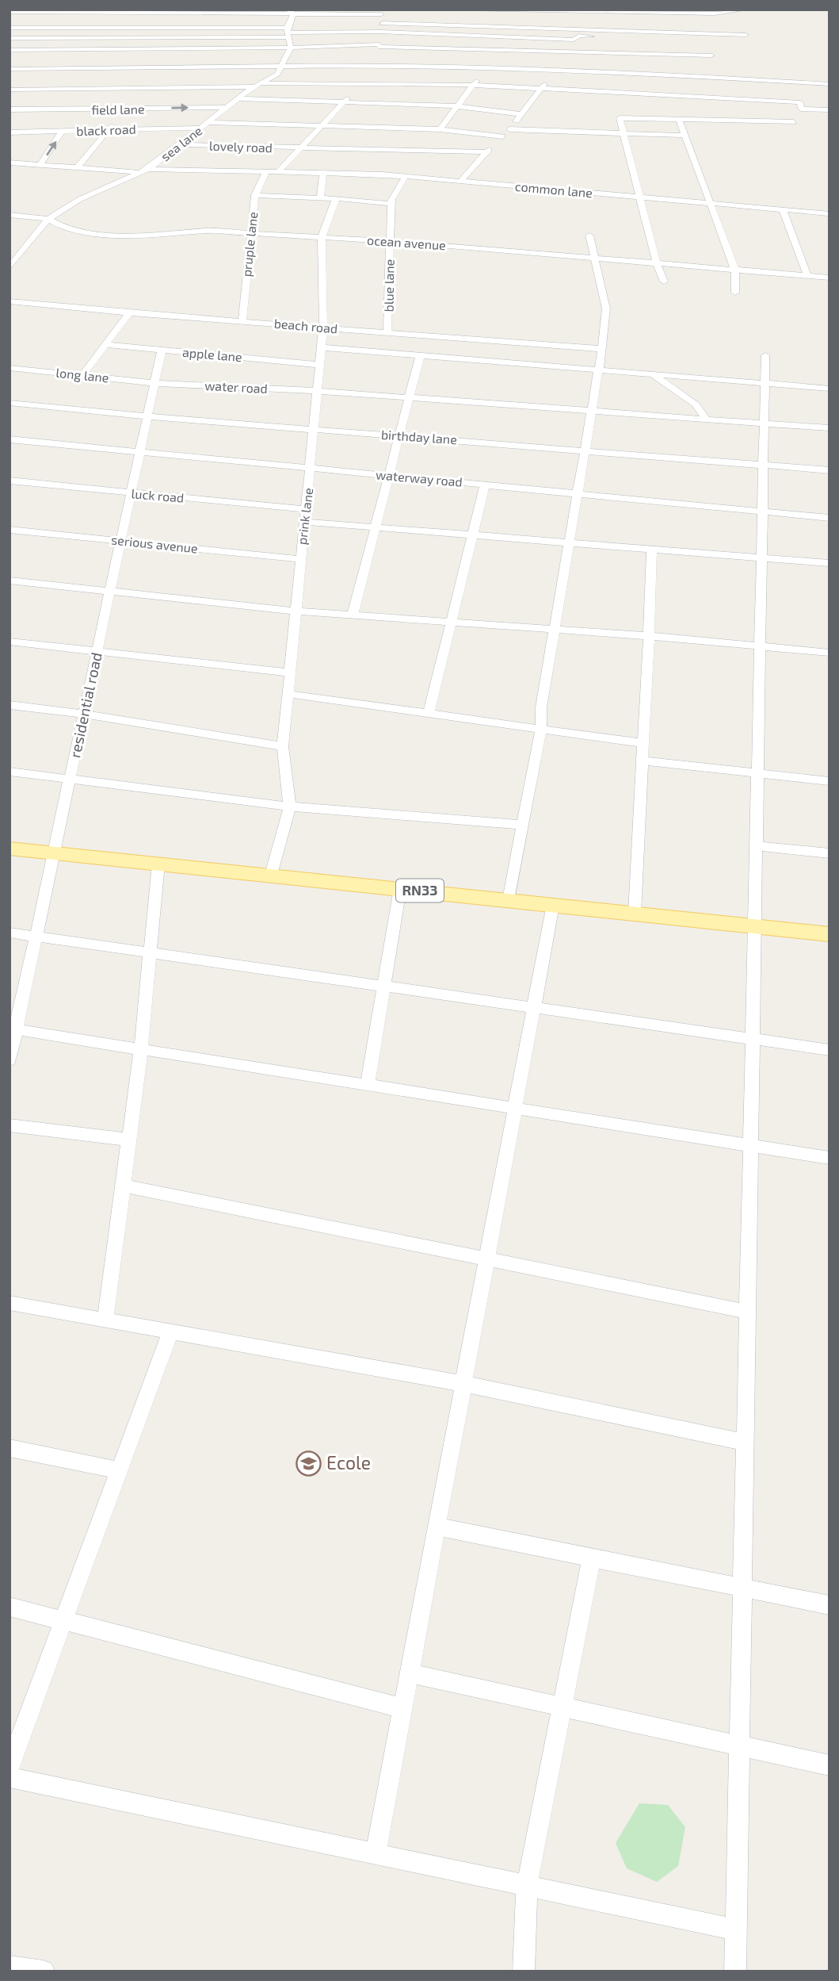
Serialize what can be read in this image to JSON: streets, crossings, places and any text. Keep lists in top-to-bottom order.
{
  "streets": {
    "main road": ["RN33"],
    "street": [
      "field lane",
      "black road",
      "sea lane",
      "lovely road",
      "common lane",
      "ocean avenue",
      "pruple lane",
      "blue lane",
      "beach road",
      "apple lane",
      "long lane",
      "water road",
      "birthday lane",
      "waterway road",
      "luck road",
      "prink lane",
      "serious avenue",
      "residential road"
    ]
  },
  "crossings": [
    ["field lane", "sea lane"],
    ["black road", "sea lane"],
    ["sea lane", "lovely road"],
    ["sea lane", "common lane"],
    ["sea lane", "ocean avenue"],
    ["common lane", "pruple lane"],
    ["common lane", "blue lane"],
    ["ocean avenue", "pruple lane"],
    ["ocean avenue", "blue lane"],
    ["ocean avenue", "prink lane"],
    ["pruple lane", "beach road"],
    ["blue lane", "beach road"],
    ["beach road", "prink lane"],
    ["apple lane", "prink lane"],
    ["apple lane", "residential road"],
    ["long lane", "water road"],
    ["long lane", "residential road"],
    ["water road", "prink lane"],
    ["water road", "residential road"],
    ["birthday lane", "prink lane"],
    ["birthday lane", "residential road"],
    ["waterway road", "prink lane"],
    ["waterway road", "residential road"],
    ["luck road", "prink lane"],
    ["luck road", "residential road"],
    ["prink lane", "serious avenue"],
    ["prink lane", "RN33"],
    ["serious avenue", "residential road"],
    ["residential road", "RN33"]
  ],
  "places": {
    "school or university": ["Ecole"]
  }
}
